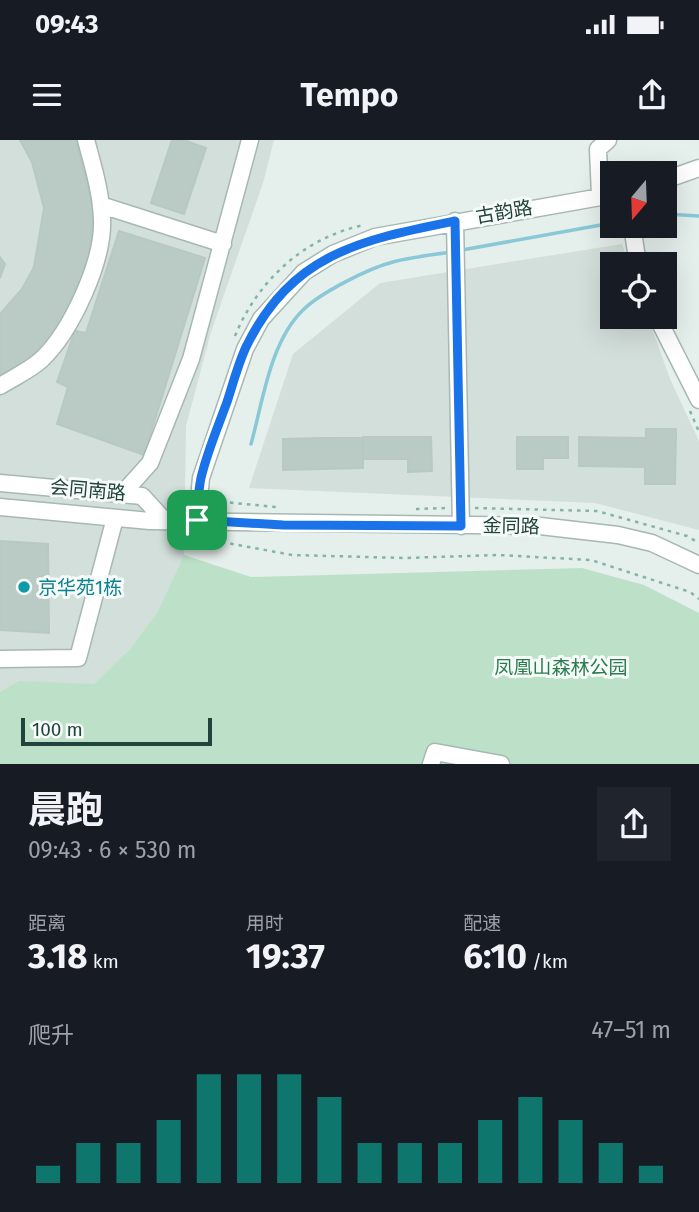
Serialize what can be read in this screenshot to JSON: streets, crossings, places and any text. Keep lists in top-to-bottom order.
{
  "streets": {
    "street": ["古韵路", "会同南路", "金同路"]
  },
  "crossings": [
    ["古韵路", "金同路"],
    ["会同南路", "金同路"]
  ],
  "parks": ["凤凰山森林公园"],
  "places": ["京华苑1栋"],
  "scale_bar": "100 m",
  "north": "bottom",
  "page": {
    "status": "09:43",
    "header": "Tempo",
    "scale": "100 m",
    "heading": ["晨跑", "09:43 · 6 × 530 m"],
    "stats": [
      ["距离", "3.18 km"],
      ["用时", "19:37"],
      ["配速", "6:10 /km"]
    ],
    "chart": ["爬升", "47–51 m"]
  }
}
